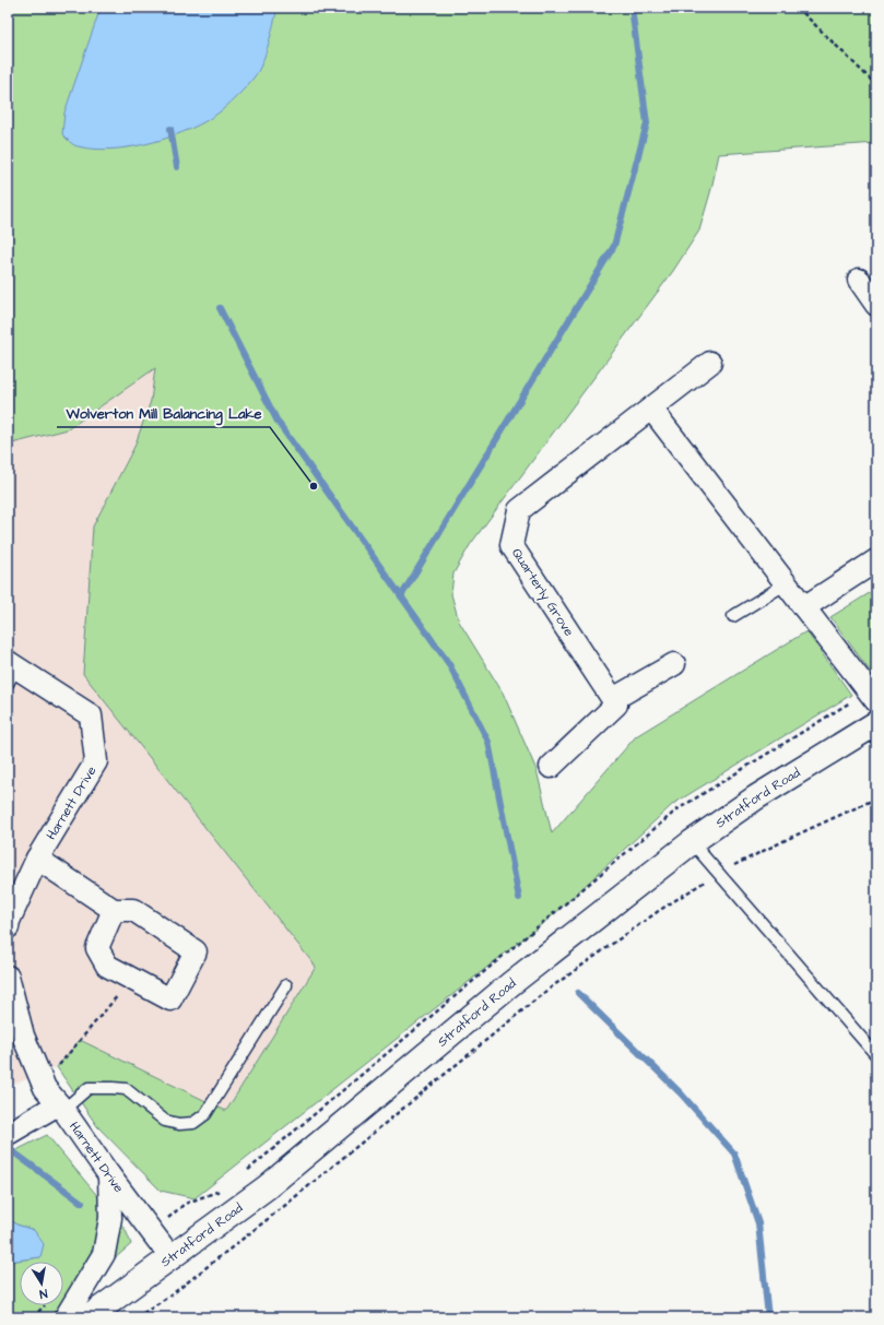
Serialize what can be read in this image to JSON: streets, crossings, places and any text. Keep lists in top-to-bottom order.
{
  "streets": {
    "street": ["Quarterly Grove", "Stratford Road", "Harnett Drive"]
  },
  "crossings": [
    ["Stratford Road", "Harnett Drive"]
  ],
  "places": ["Wolverton Mill Balancing Lake"],
  "north": "bottom"
}
